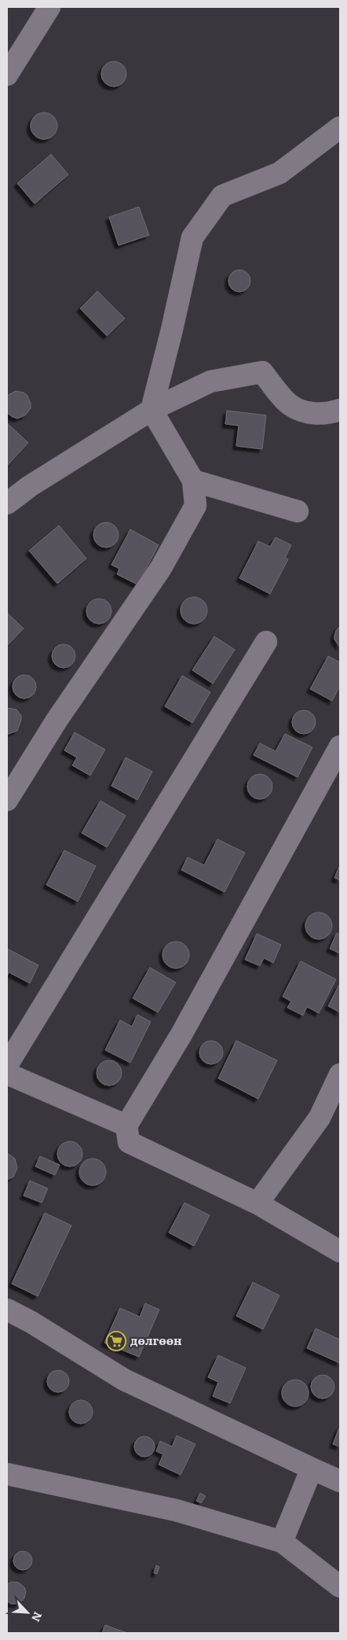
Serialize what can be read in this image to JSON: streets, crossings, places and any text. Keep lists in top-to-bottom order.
{
  "places": {
    "supermarket": ["дөлгөөн"]
  },
  "north": "bottom right"
}
